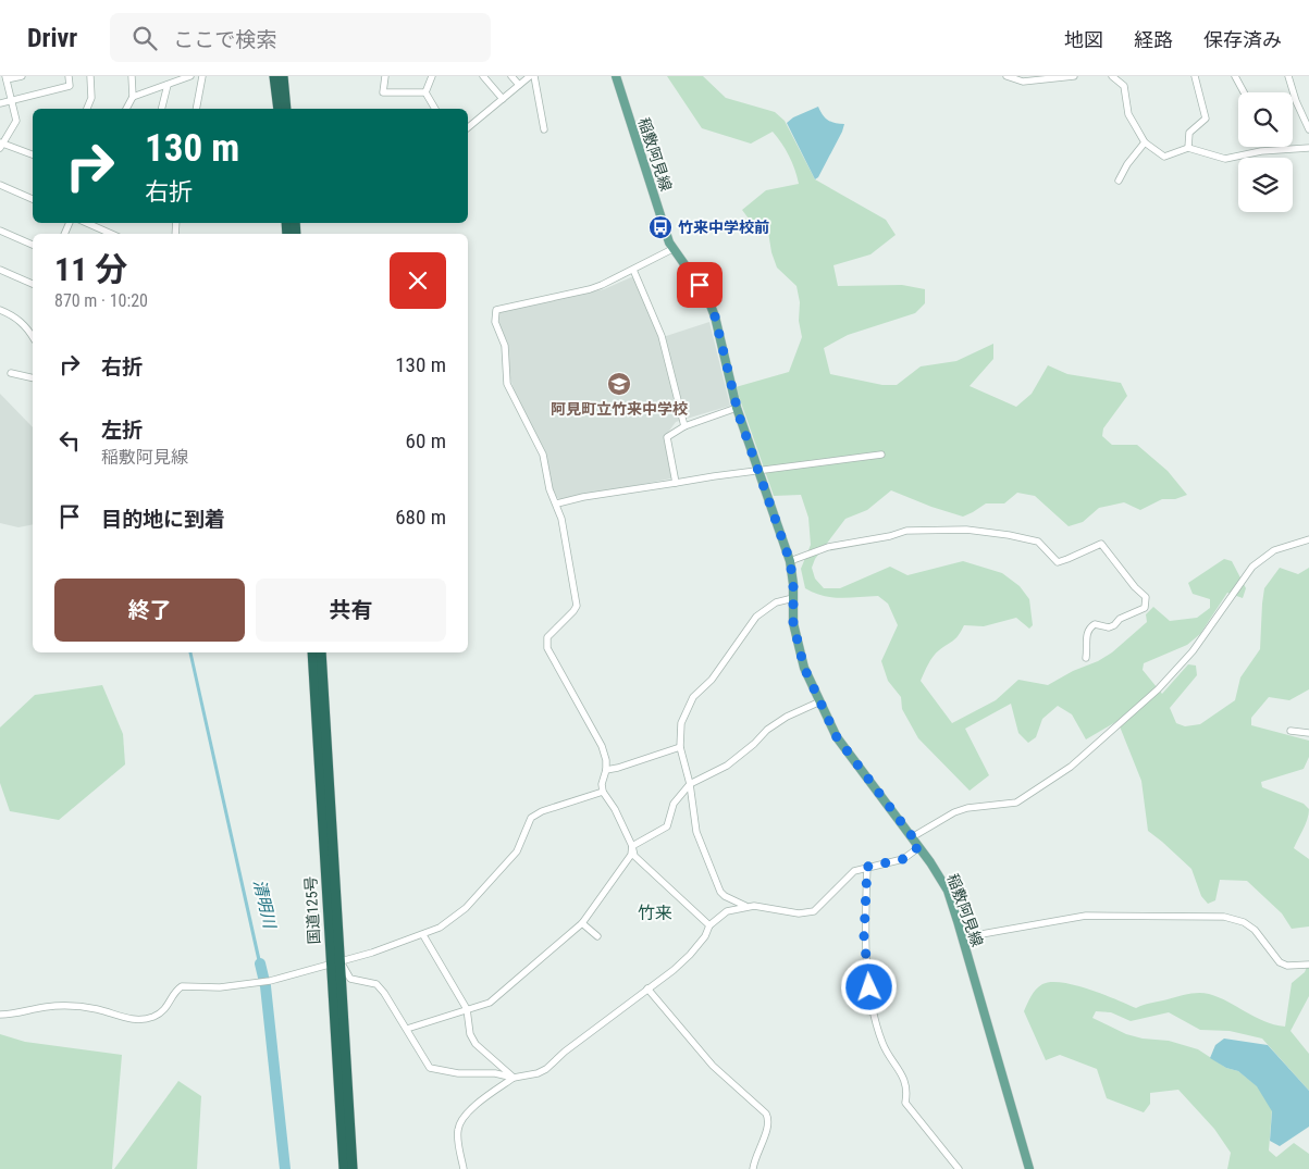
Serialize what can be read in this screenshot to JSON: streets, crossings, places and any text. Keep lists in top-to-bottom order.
{
  "streets": {
    "highway": ["国道125号"],
    "main road": ["稲敷阿見線"]
  },
  "districts": ["竹来"],
  "water": ["清明川"],
  "places": {
    "bus stop": ["竹来中学校前"],
    "school or university": ["阿見町立竹来中学校"]
  },
  "page": {
    "header": "Drivr",
    "search": "ここで検索",
    "nav": ["地図", "経路", "保存済み"],
    "turn": ["130 m", "右折"],
    "heading": ["11 分", "870 m · 10:20"],
    "list": [
      {
        "name": "右折",
        "value": "130 m"
      },
      {
        "name": "左折",
        "note": "稲敷阿見線",
        "value": "60 m"
      },
      {
        "name": "目的地に到着",
        "value": "680 m"
      }
    ],
    "buttons": ["終了", "共有"]
  }
}
